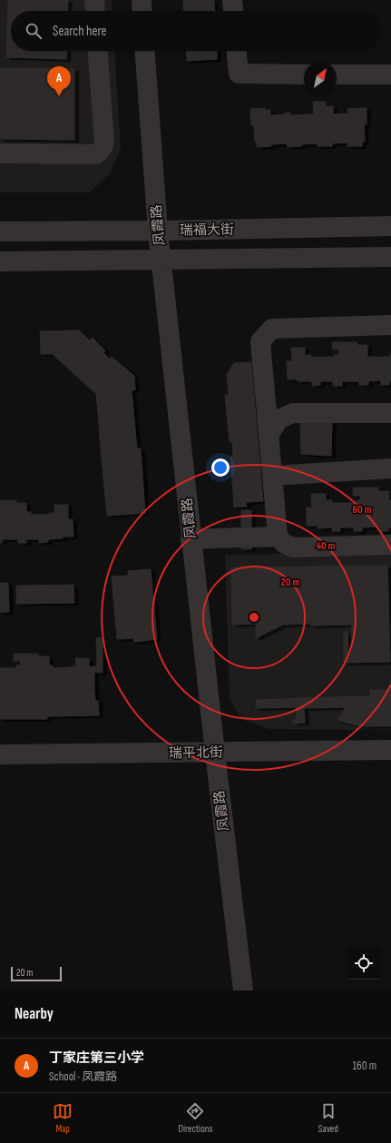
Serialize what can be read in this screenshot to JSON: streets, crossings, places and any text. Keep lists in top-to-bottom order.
{
  "streets": {
    "street": ["凤霞路", "瑞福大街", "瑞平北街"]
  },
  "crossings": [
    ["凤霞路", "瑞福大街"],
    ["凤霞路", "瑞平北街"]
  ],
  "scale_bar": "20 m",
  "north": "top right",
  "page": {
    "search": "Search here",
    "pins": "A",
    "scale": "20 m",
    "heading": "Nearby",
    "list": [
      {
        "mark": "A",
        "name": "丁家庄第三小学",
        "note": "School · 凤霞路",
        "value": "160 m"
      }
    ],
    "nav": ["Map", "Directions", "Saved"]
  },
  "rings": ["60 m", "40 m", "20 m"]
}
